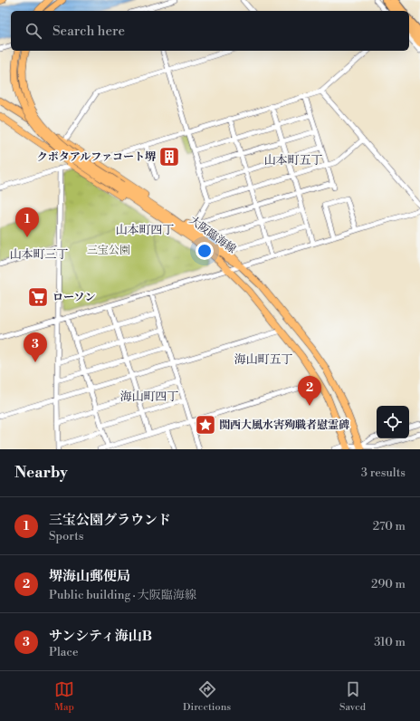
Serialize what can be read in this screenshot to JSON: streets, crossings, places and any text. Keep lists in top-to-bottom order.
{
  "streets": {
    "main road": ["大阪臨海線"]
  },
  "districts": [
    "山本町五丁",
    "山本町四丁",
    "山本町三丁",
    "海山町五丁",
    "海山町四丁"
  ],
  "parks": ["三宝公園"],
  "places": {
    "building": ["クボタアルファコート堺"],
    "supermarket": ["ローソン"],
    "place": ["関西大風水害殉職者慰霊碑"]
  },
  "page": {
    "search": "Search here",
    "pins": ["1", "3", "2"],
    "heading": ["Nearby", "3 results"],
    "list": [
      {
        "mark": "1",
        "name": "三宝公園グラウンド",
        "note": "Sports",
        "value": "270 m"
      },
      {
        "mark": "2",
        "name": "堺海山郵便局",
        "note": "Public building · 大阪臨海線",
        "value": "290 m"
      },
      {
        "mark": "3",
        "name": "サンシティ海山B",
        "note": "Place",
        "value": "310 m"
      }
    ],
    "nav": ["Map", "Directions", "Saved"]
  }
}
